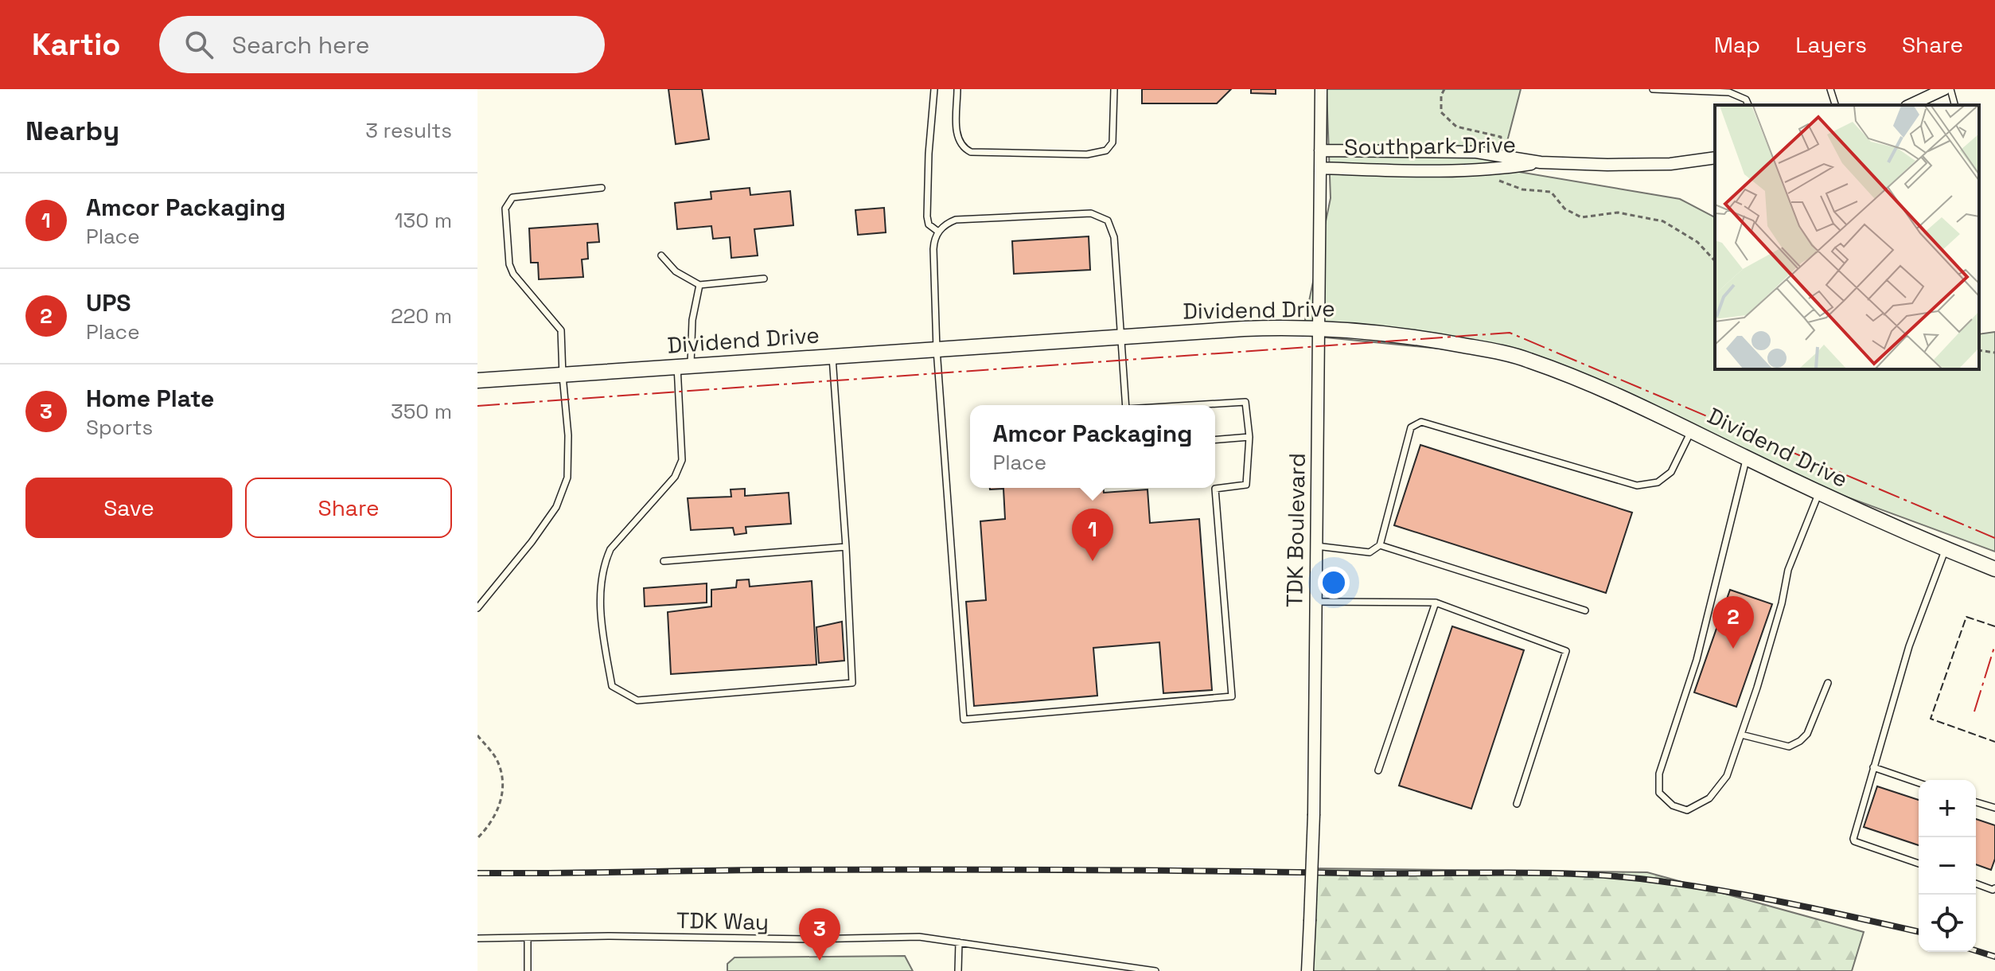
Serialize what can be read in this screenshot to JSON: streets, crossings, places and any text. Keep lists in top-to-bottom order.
{
  "streets": {
    "street": ["Southpark Drive", "Dividend Drive", "TDK Boulevard"],
    "lane": ["TDK Way"]
  },
  "crossings": [
    ["Southpark Drive", "TDK Boulevard"],
    ["Dividend Drive", "TDK Boulevard"]
  ],
  "page": {
    "header": "Kartio",
    "search": "Search here",
    "nav": ["Map", "Layers", "Share"],
    "heading": ["Nearby", "3 results"],
    "list": [
      {
        "mark": "1",
        "name": "Amcor Packaging",
        "note": "Place",
        "value": "130 m"
      },
      {
        "mark": "2",
        "name": "UPS",
        "note": "Place",
        "value": "220 m"
      },
      {
        "mark": "3",
        "name": "Home Plate",
        "note": "Sports",
        "value": "350 m"
      }
    ],
    "popup": ["Amcor Packaging", "Place"],
    "buttons": ["Save", "Share"],
    "pins": ["1", "2", "3"],
    "map_buttons": ["+", "−"]
  }
}
